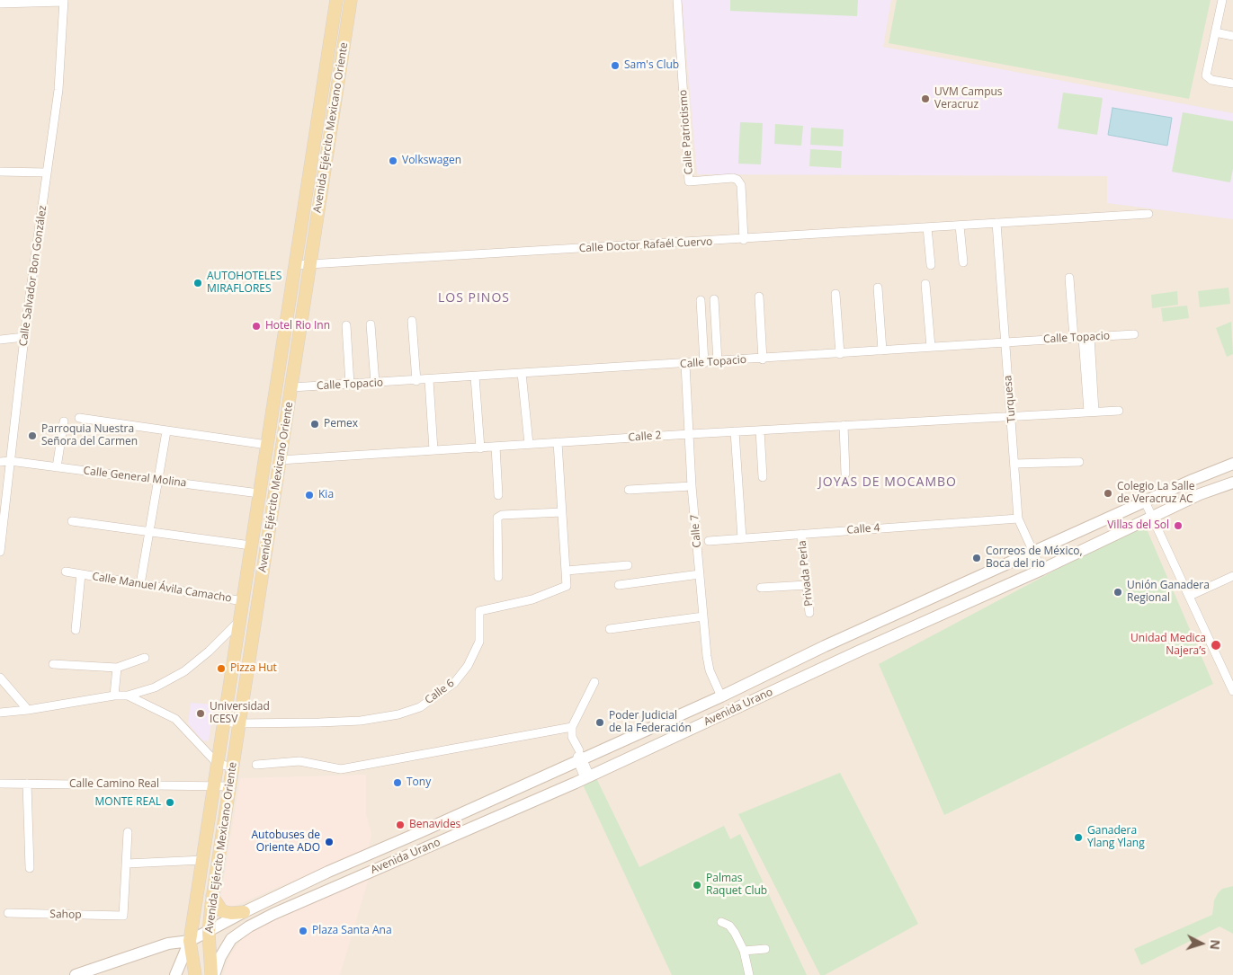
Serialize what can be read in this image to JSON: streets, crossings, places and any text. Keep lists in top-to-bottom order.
{
  "streets": {
    "main road": ["Avenida Ejército Mexicano Oriente", "Avenida Urano"],
    "street": [
      "Calle Patriotismo",
      "Calle Doctor Rafaél Cuervo",
      "Calle Salvador Bon González",
      "Calle Topacio",
      "Turquesa",
      "Calle 2",
      "Calle General Molina",
      "Calle 4",
      "Calle 7",
      "Privada Perla",
      "Calle Manuel Ávila Camacho",
      "Calle 6",
      "Calle Camino Real",
      "Sahop"
    ]
  },
  "crossings": [
    ["Avenida Ejército Mexicano Oriente", "Calle Doctor Rafaél Cuervo"],
    ["Avenida Ejército Mexicano Oriente", "Calle Topacio"],
    ["Avenida Ejército Mexicano Oriente", "Calle 2"],
    ["Avenida Ejército Mexicano Oriente", "Calle General Molina"],
    ["Avenida Ejército Mexicano Oriente", "Calle Manuel Ávila Camacho"],
    ["Avenida Ejército Mexicano Oriente", "Calle 6"],
    ["Avenida Ejército Mexicano Oriente", "Avenida Urano"],
    ["Avenida Ejército Mexicano Oriente", "Calle Camino Real"],
    ["Calle Patriotismo", "Calle Doctor Rafaél Cuervo"],
    ["Calle Doctor Rafaél Cuervo", "Turquesa"],
    ["Calle Salvador Bon González", "Calle General Molina"],
    ["Calle Topacio", "Turquesa"],
    ["Calle Topacio", "Calle 7"],
    ["Turquesa", "Calle 2"],
    ["Turquesa", "Calle 4"],
    ["Turquesa", "Avenida Urano"],
    ["Calle 2", "Calle 7"],
    ["Calle 2", "Calle 6"],
    ["Calle 4", "Privada Perla"],
    ["Calle 7", "Avenida Urano"]
  ],
  "districts": ["LOS PINOS", "JOYAS DE MOCAMBO"],
  "places": [
    "Sam's Club",
    "UVM Campus Veracruz",
    "Volkswagen",
    "AUTOHOTELES MIRAFLORES",
    "Hotel Rio Inn",
    "Pemex",
    "Parroquia Nuestra Señora del Carmen",
    "Colegio La Salle de Veracruz AC",
    "Kia",
    "Villas del Sol",
    "Correos de México, Boca del rio",
    "Unión Ganadera Regional",
    "Unidad Medica Najera’s",
    "Pizza Hut",
    "Universidad ICESV",
    "Poder Judicial de la Federación",
    "Tony",
    "MONTE REAL",
    "Benavides",
    "Ganadera Ylang Ylang",
    "Autobuses de Oriente ADO",
    "Palmas Raquet Club",
    "Plaza Santa Ana"
  ],
  "north": "right"
}
